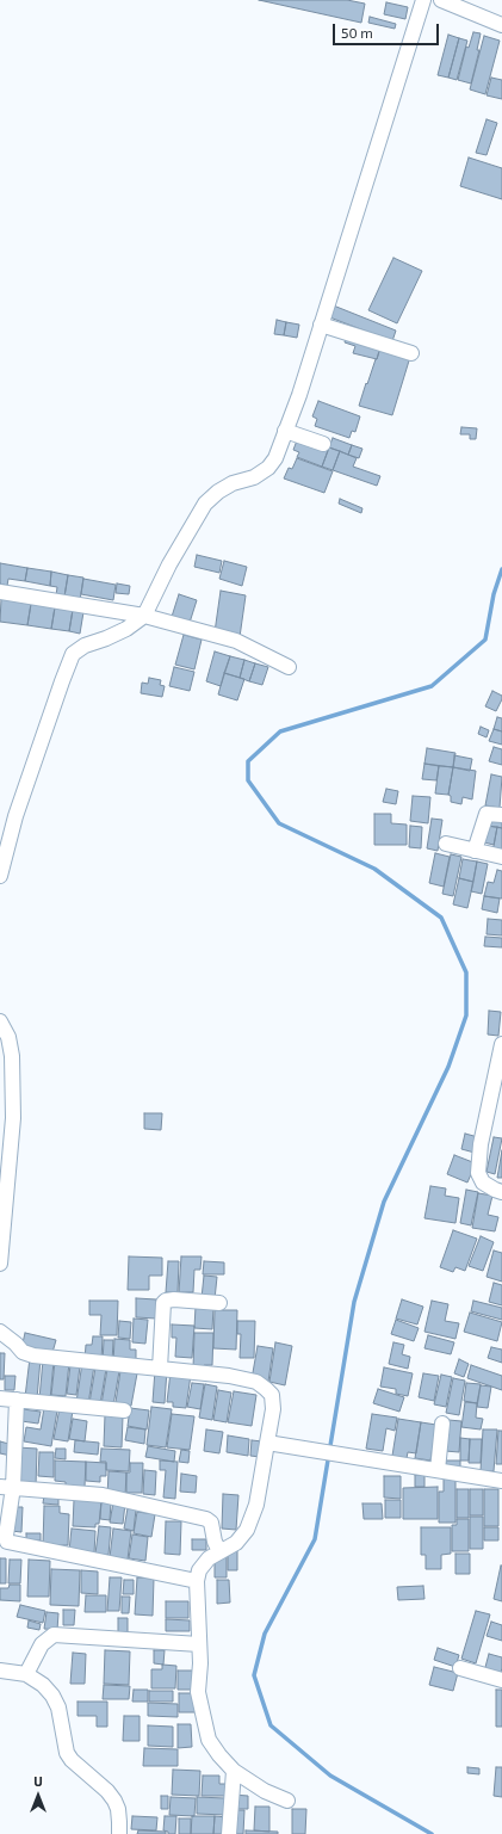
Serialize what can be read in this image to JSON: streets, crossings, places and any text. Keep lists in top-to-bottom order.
{
  "scale_bar": "50 m",
  "north": "top"
}
